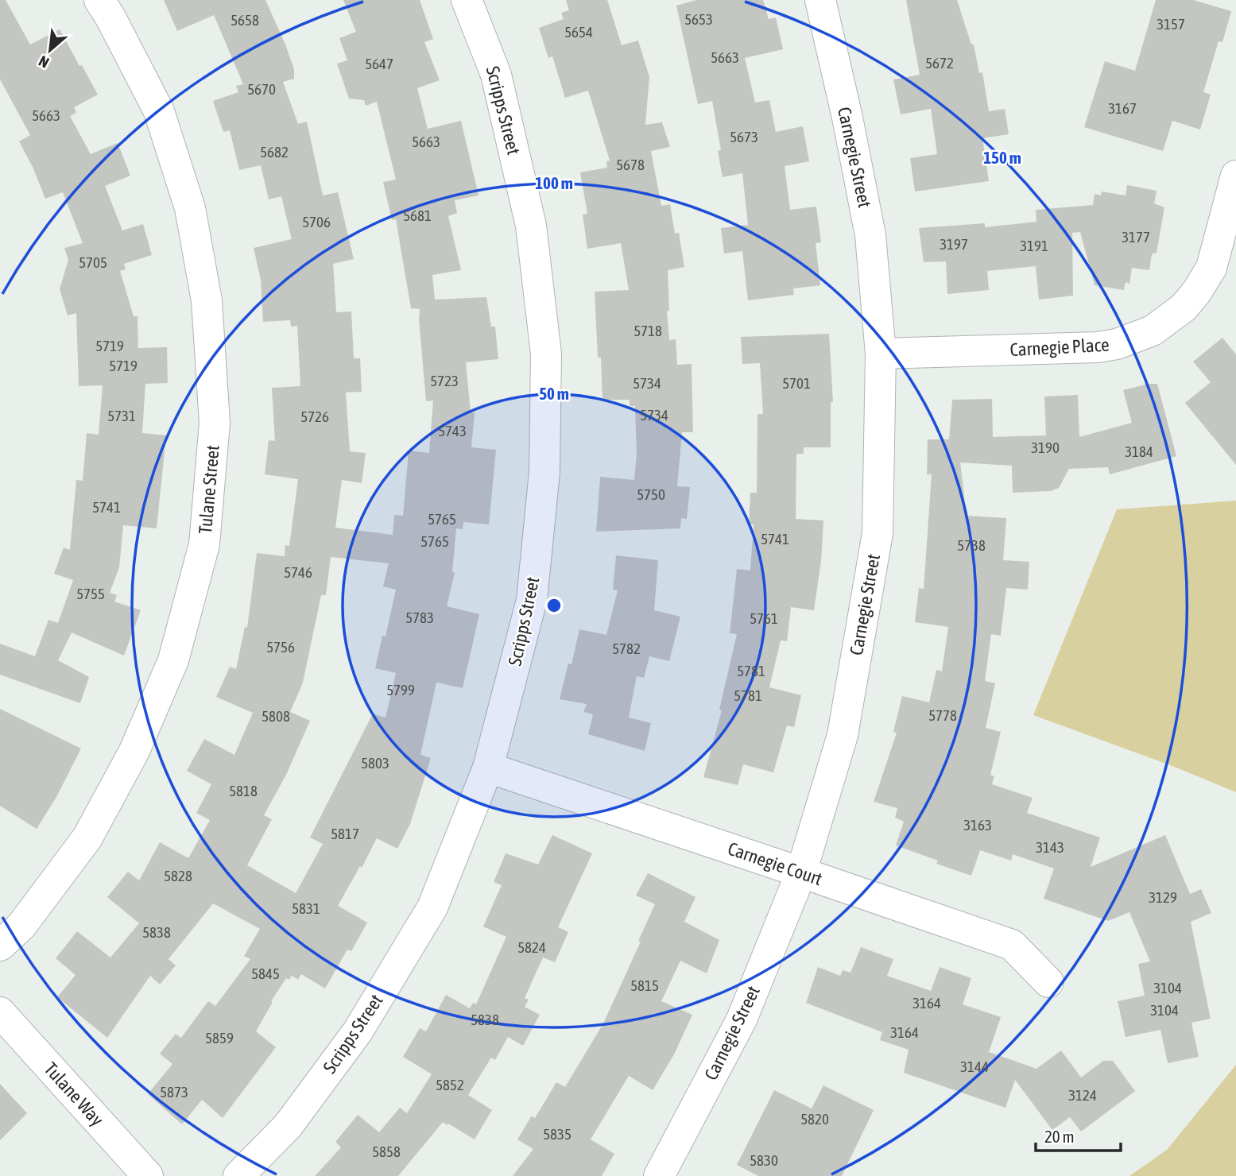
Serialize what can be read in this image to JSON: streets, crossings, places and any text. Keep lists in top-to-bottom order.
{
  "streets": {
    "street": [
      "Scripps Street",
      "Carnegie Street",
      "Carnegie Place",
      "Tulane Street",
      "Carnegie Court",
      "Tulane Way"
    ]
  },
  "crossings": [
    ["Scripps Street", "Carnegie Court"],
    ["Carnegie Street", "Carnegie Place"],
    ["Carnegie Street", "Carnegie Court"]
  ],
  "house_numbers": [
    "5653",
    "5658",
    "3157",
    "5654",
    "5663",
    "5672",
    "5647",
    "5670",
    "3167",
    "5663",
    "5673",
    "5663",
    "5682",
    "5678",
    "5681",
    "5706",
    "3177",
    "3197",
    "3191",
    "5705",
    "5718",
    "5719",
    "5719",
    "5723",
    "5734",
    "5701",
    "5734",
    "5731",
    "5726",
    "5743",
    "3190",
    "3184",
    "5750",
    "5741",
    "5765",
    "5741",
    "5765",
    "5738",
    "5746",
    "5755",
    "5783",
    "5761",
    "5756",
    "5782",
    "5781",
    "5799",
    "5781",
    "5778",
    "5808",
    "5803",
    "5818",
    "3163",
    "5817",
    "3143",
    "5828",
    "3129",
    "5831",
    "5838",
    "5824",
    "5845",
    "5815",
    "3104",
    "3164",
    "3104",
    "5838",
    "3164",
    "5859",
    "3144",
    "5852",
    "5873",
    "3124",
    "5820",
    "5835",
    "5858",
    "5830"
  ],
  "scale_bar": "20 m",
  "north": "bottom left",
  "rings": ["150 m", "100 m", "50 m"]
}
